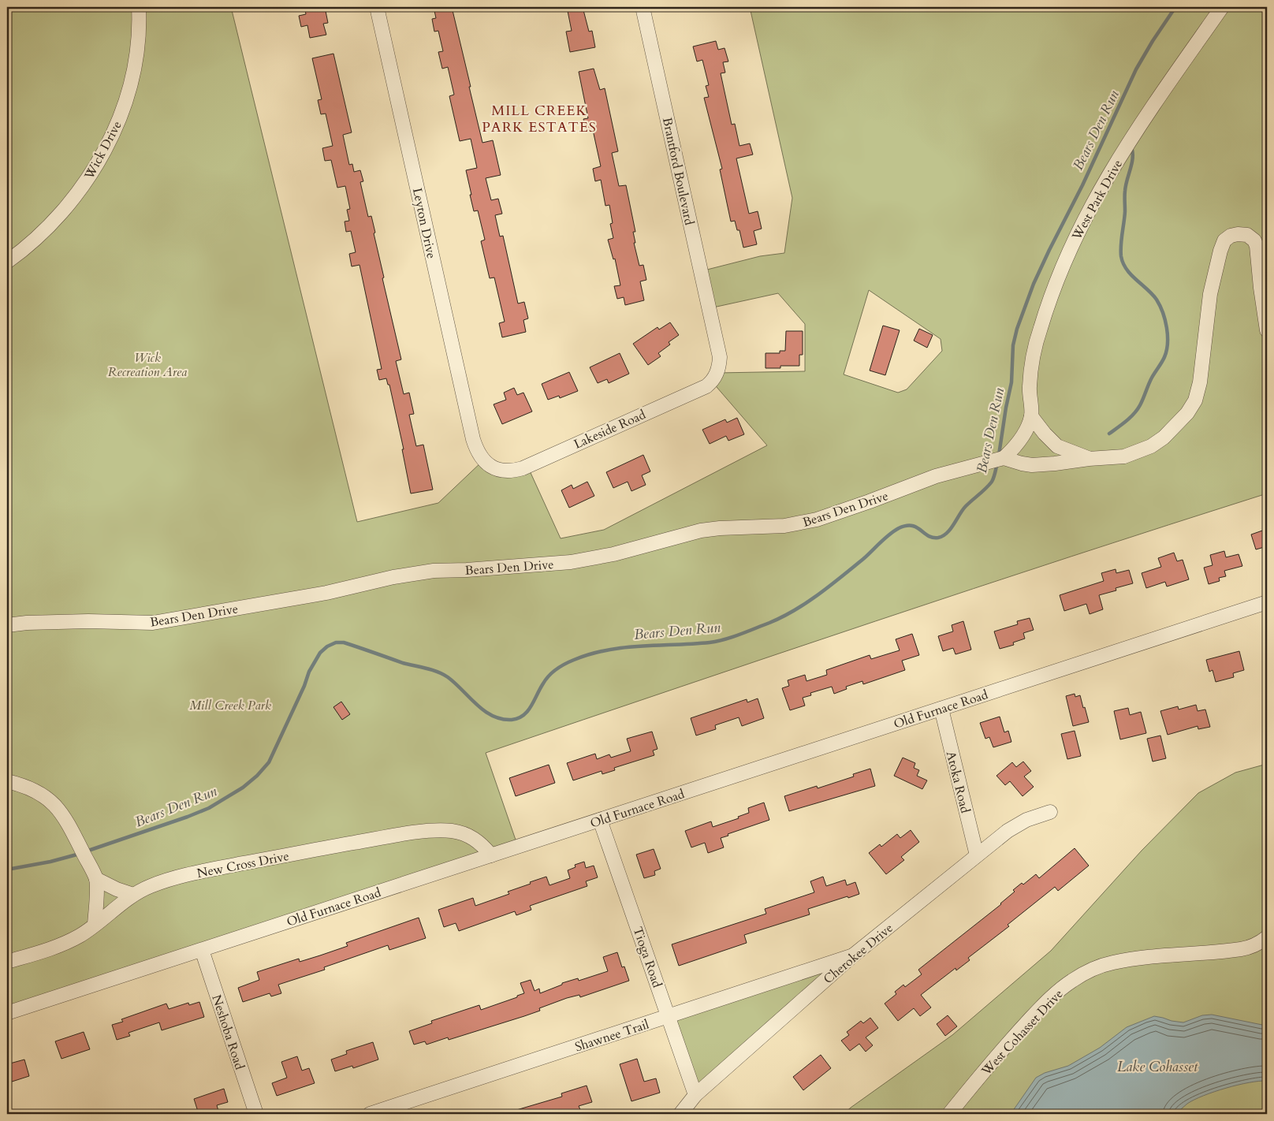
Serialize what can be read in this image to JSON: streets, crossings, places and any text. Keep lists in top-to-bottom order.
{
  "streets": {
    "street": [
      "Wick Drive",
      "Brantford Boulevard",
      "West Park Drive",
      "Leyton Drive",
      "Lakeside Road",
      "Bears Den Drive",
      "Old Furnace Road",
      "Atoka Road",
      "New Cross Drive",
      "Cherokee Drive",
      "Tioga Road",
      "Neshoba Road",
      "West Cohasset Drive",
      "Shawnee Trail"
    ]
  },
  "crossings": [
    ["Brantford Boulevard", "Lakeside Road"],
    ["West Park Drive", "Bears Den Drive"],
    ["Leyton Drive", "Lakeside Road"],
    ["Old Furnace Road", "Atoka Road"],
    ["Old Furnace Road", "New Cross Drive"],
    ["Old Furnace Road", "Tioga Road"],
    ["Old Furnace Road", "Neshoba Road"],
    ["Atoka Road", "Cherokee Drive"],
    ["Cherokee Drive", "Tioga Road"],
    ["Cherokee Drive", "Shawnee Trail"],
    ["Tioga Road", "Shawnee Trail"]
  ],
  "districts": ["MILL CREEK PARK ESTATES"],
  "water": ["Bears Den Run", "Lake Cohasset"],
  "parks": ["Wick Recreation Area", "Mill Creek Park"]
}
